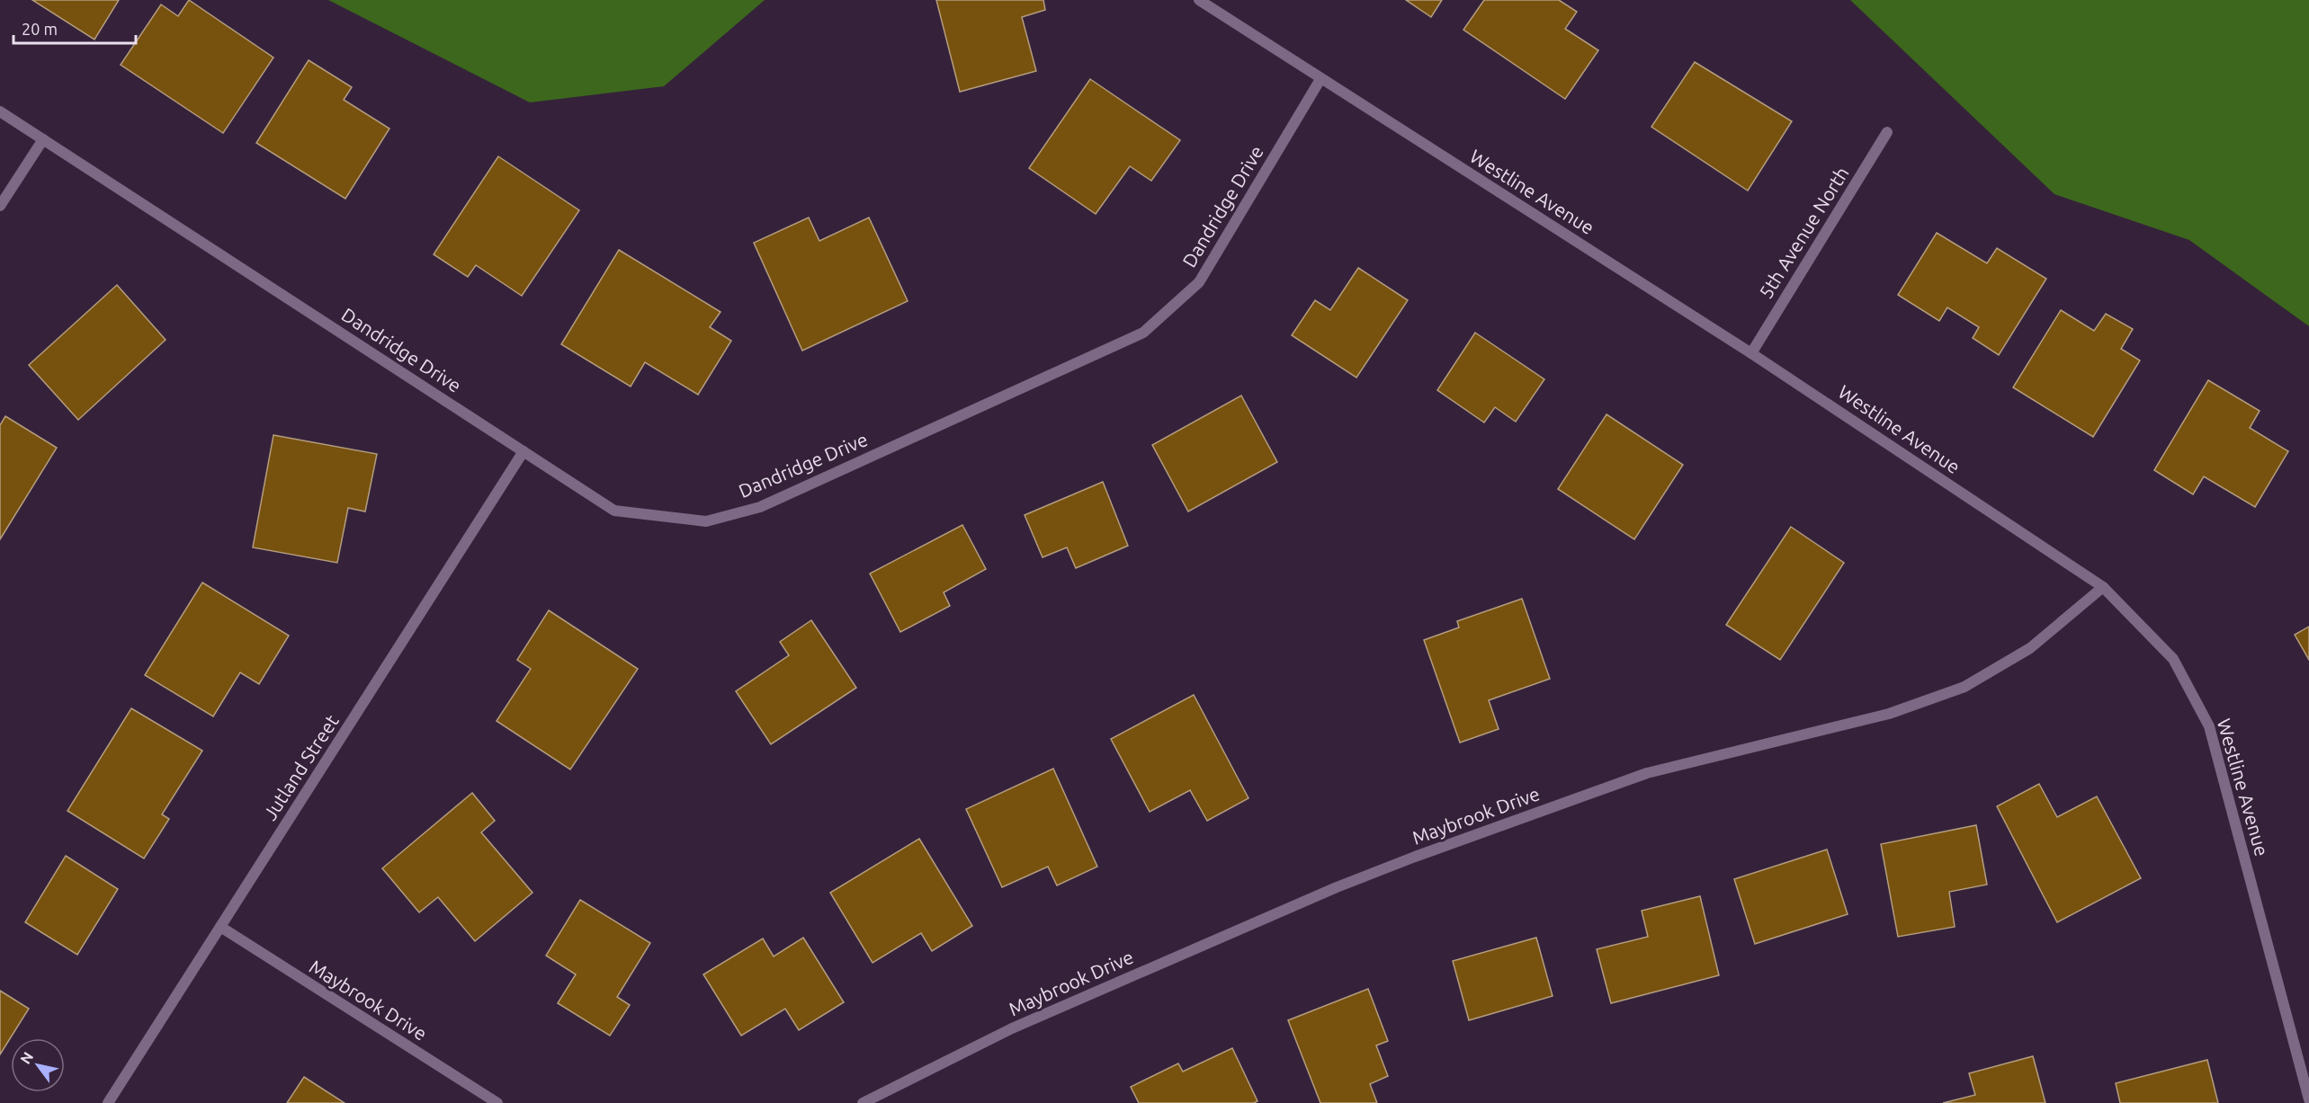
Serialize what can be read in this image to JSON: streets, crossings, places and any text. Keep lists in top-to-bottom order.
{
  "streets": {
    "street": [
      "Westline Avenue",
      "Dandridge Drive",
      "5th Avenue North",
      "Jutland Street",
      "Maybrook Drive"
    ]
  },
  "crossings": [
    ["Westline Avenue", "Dandridge Drive"],
    ["Westline Avenue", "5th Avenue North"],
    ["Westline Avenue", "Maybrook Drive"],
    ["Dandridge Drive", "Jutland Street"],
    ["Jutland Street", "Maybrook Drive"]
  ],
  "scale_bar": "20 m",
  "north": "top left"
}
